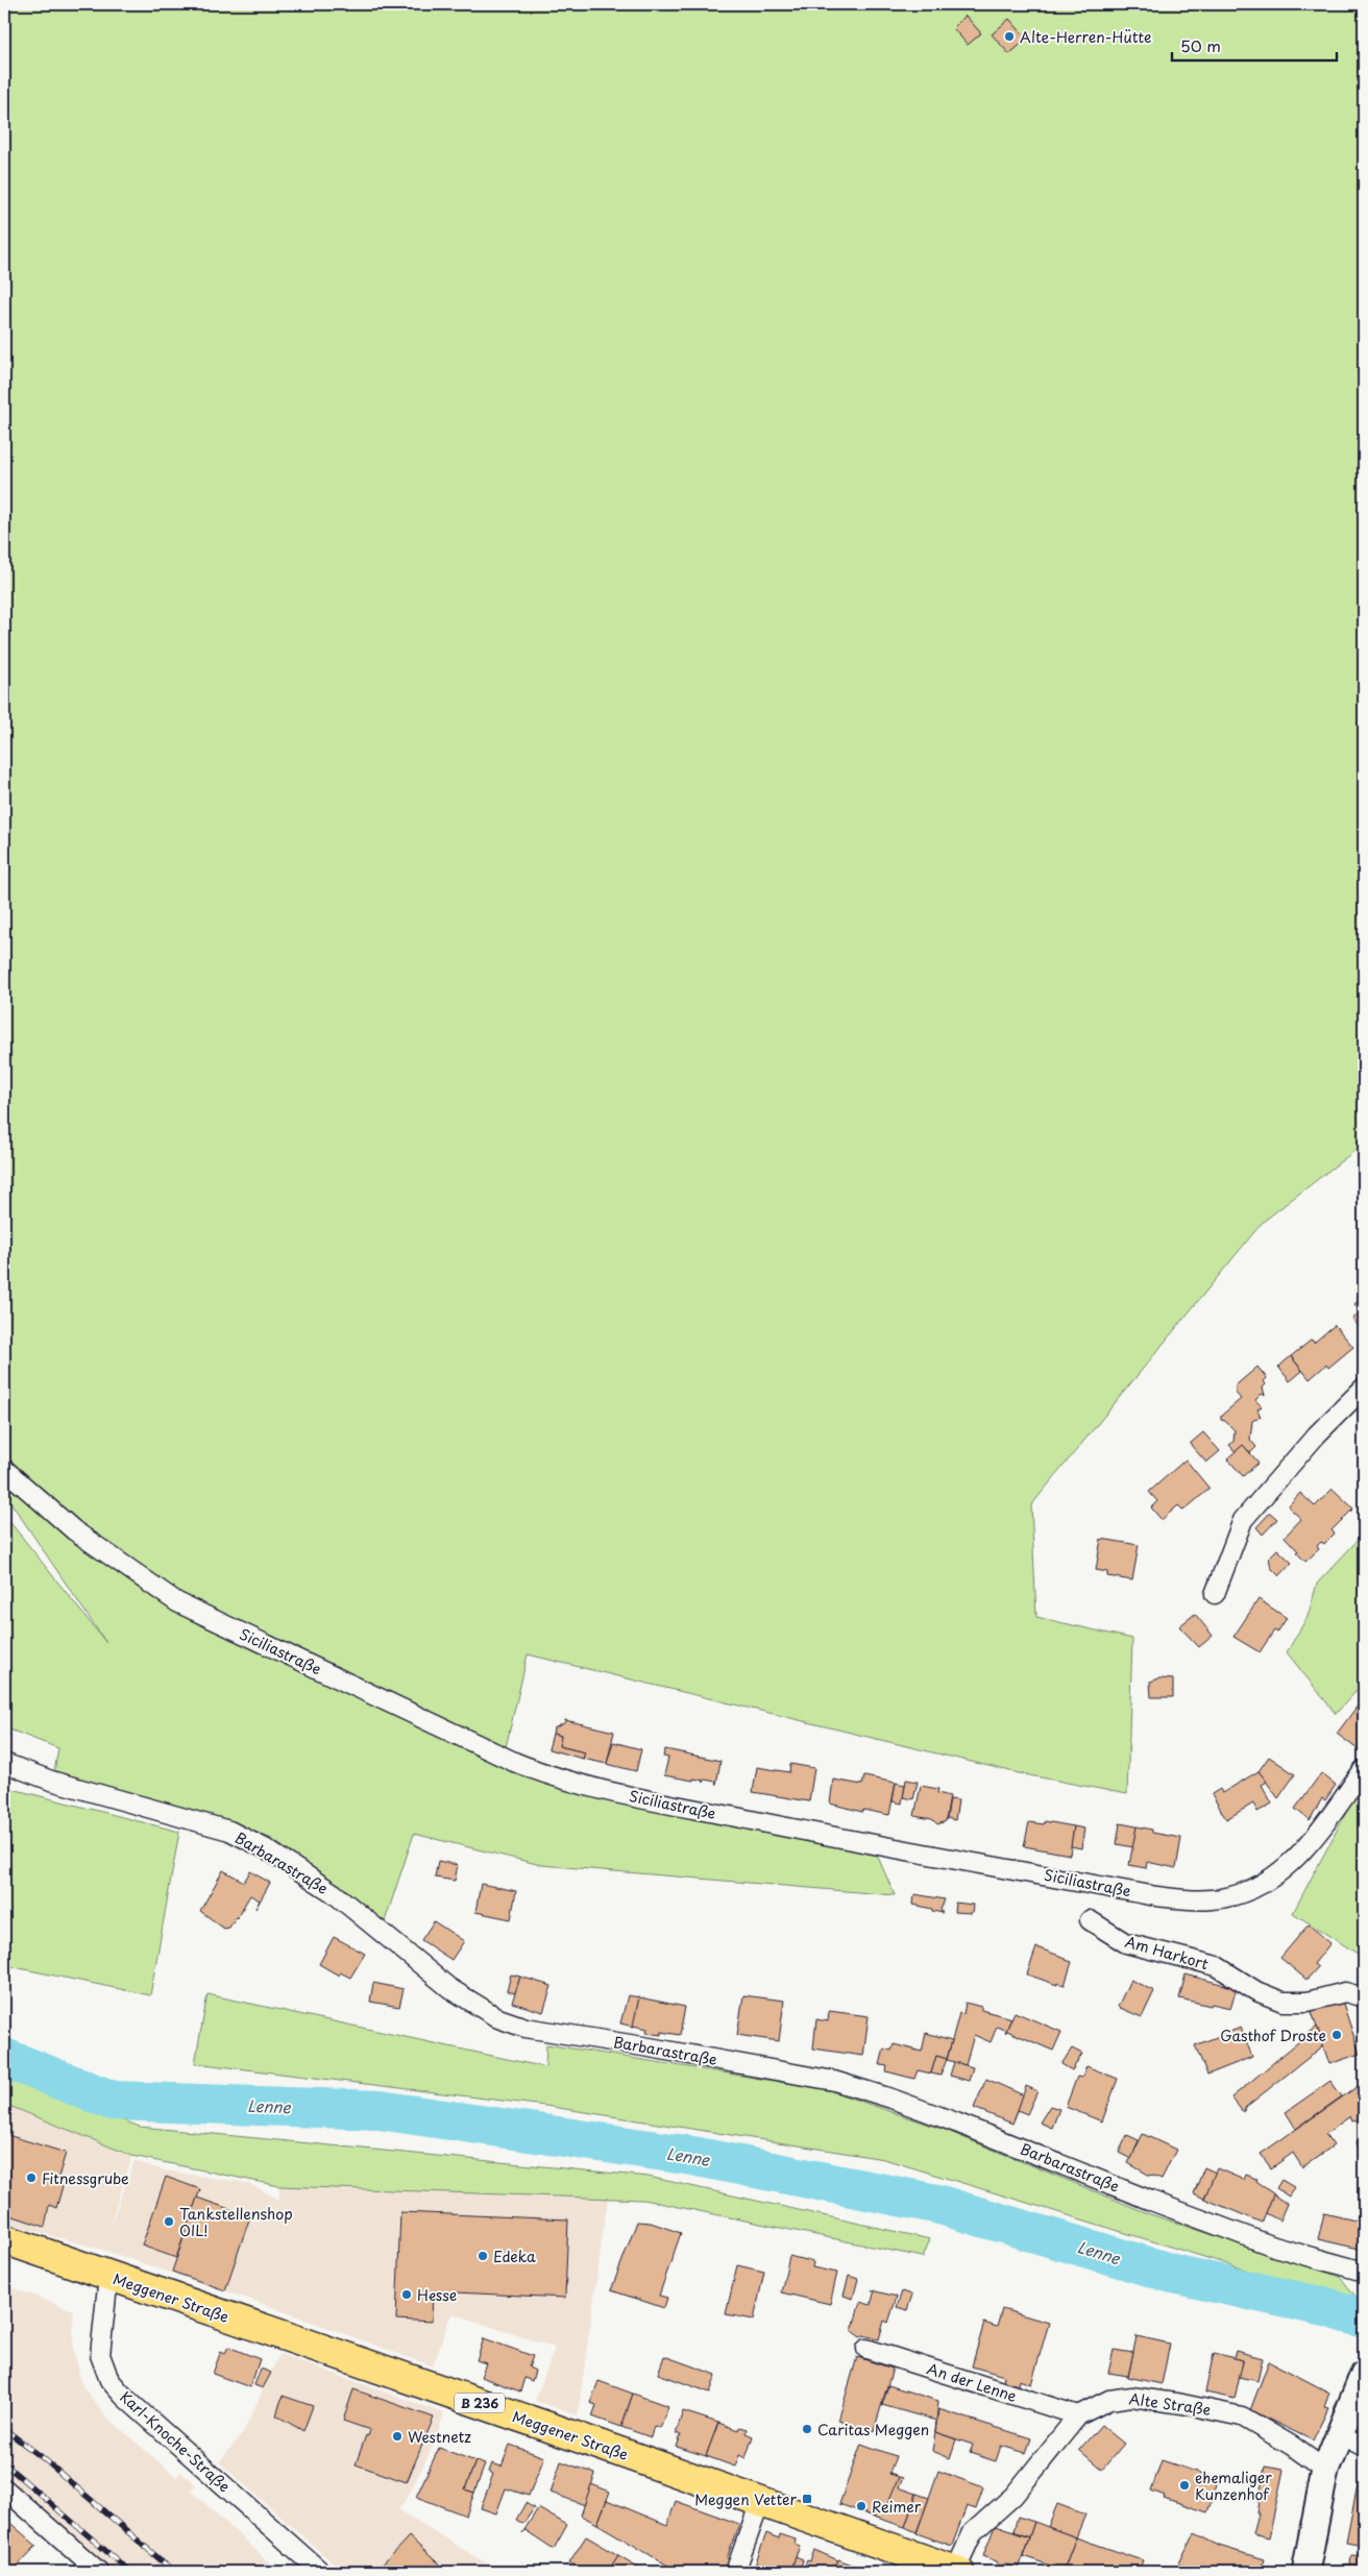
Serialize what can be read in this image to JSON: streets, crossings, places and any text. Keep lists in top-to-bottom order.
{
  "streets": {
    "main road": ["Meggener Straße", "B 236"],
    "street": [
      "Siciliastraße",
      "Barbarastraße",
      "Am Harkort",
      "An der Lenne",
      "Alte Straße",
      "Karl-Knoche-Straße"
    ]
  },
  "crossings": [
    ["Meggener Straße", "Alte Straße"],
    ["Meggener Straße", "Karl-Knoche-Straße"],
    ["An der Lenne", "Alte Straße"]
  ],
  "water": ["Lenne"],
  "places": {
    "other": [
      "Alte-Herren-Hütte",
      "Gasthof Droste",
      "Fitnessgrube",
      "Tankstellenshop OIL!",
      "Edeka",
      "Hesse",
      "Caritas Meggen",
      "Westnetz",
      "ehemaliger Kunzenhof",
      "Reimer"
    ],
    "transit": ["Meggen Vetter"]
  },
  "scale_bar": "50 m"
}
